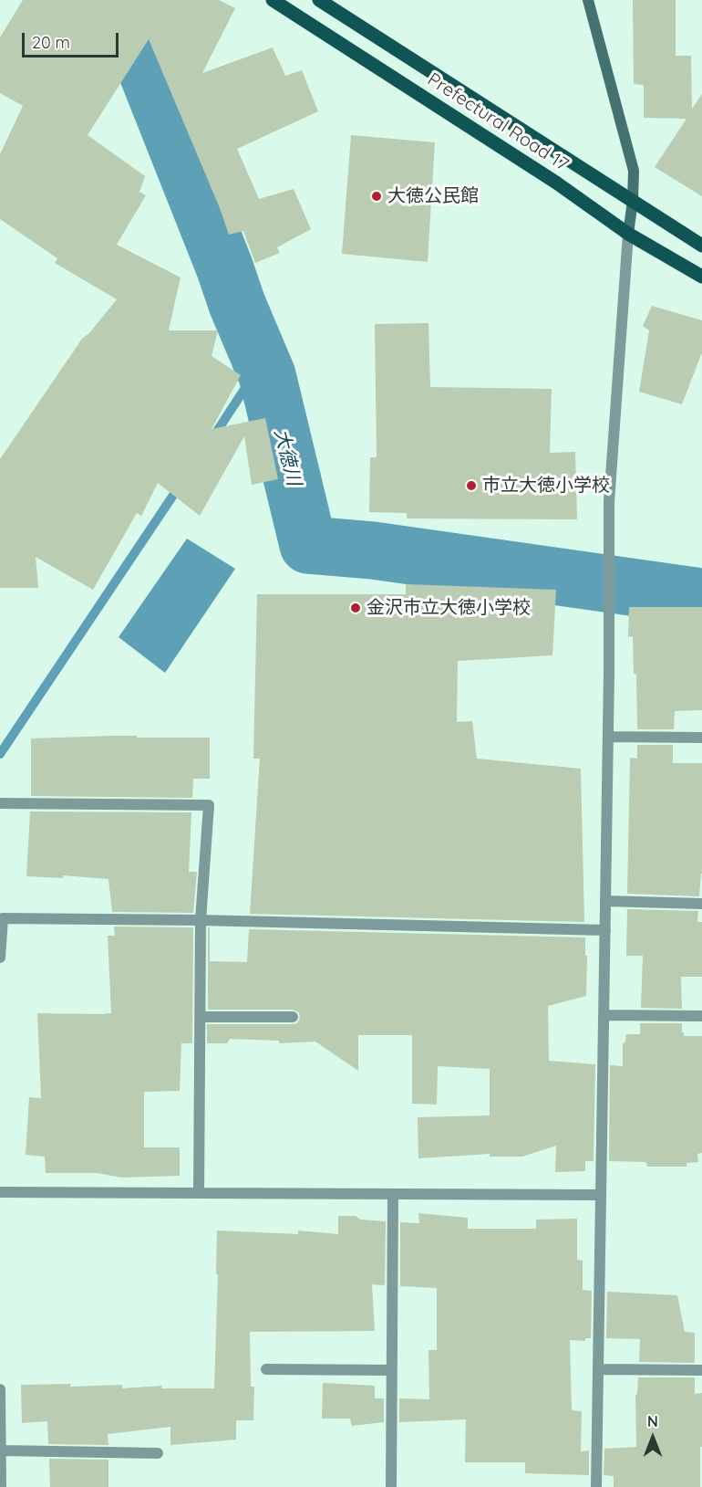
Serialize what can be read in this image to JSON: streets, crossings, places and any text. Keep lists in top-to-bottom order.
{
  "streets": {
    "main road": ["Prefectural Road 17"]
  },
  "water": ["大徳川"],
  "places": ["大徳公民館", "市立大徳小学校", "金沢市立大徳小学校"],
  "scale_bar": "20 m",
  "north": "top"
}
